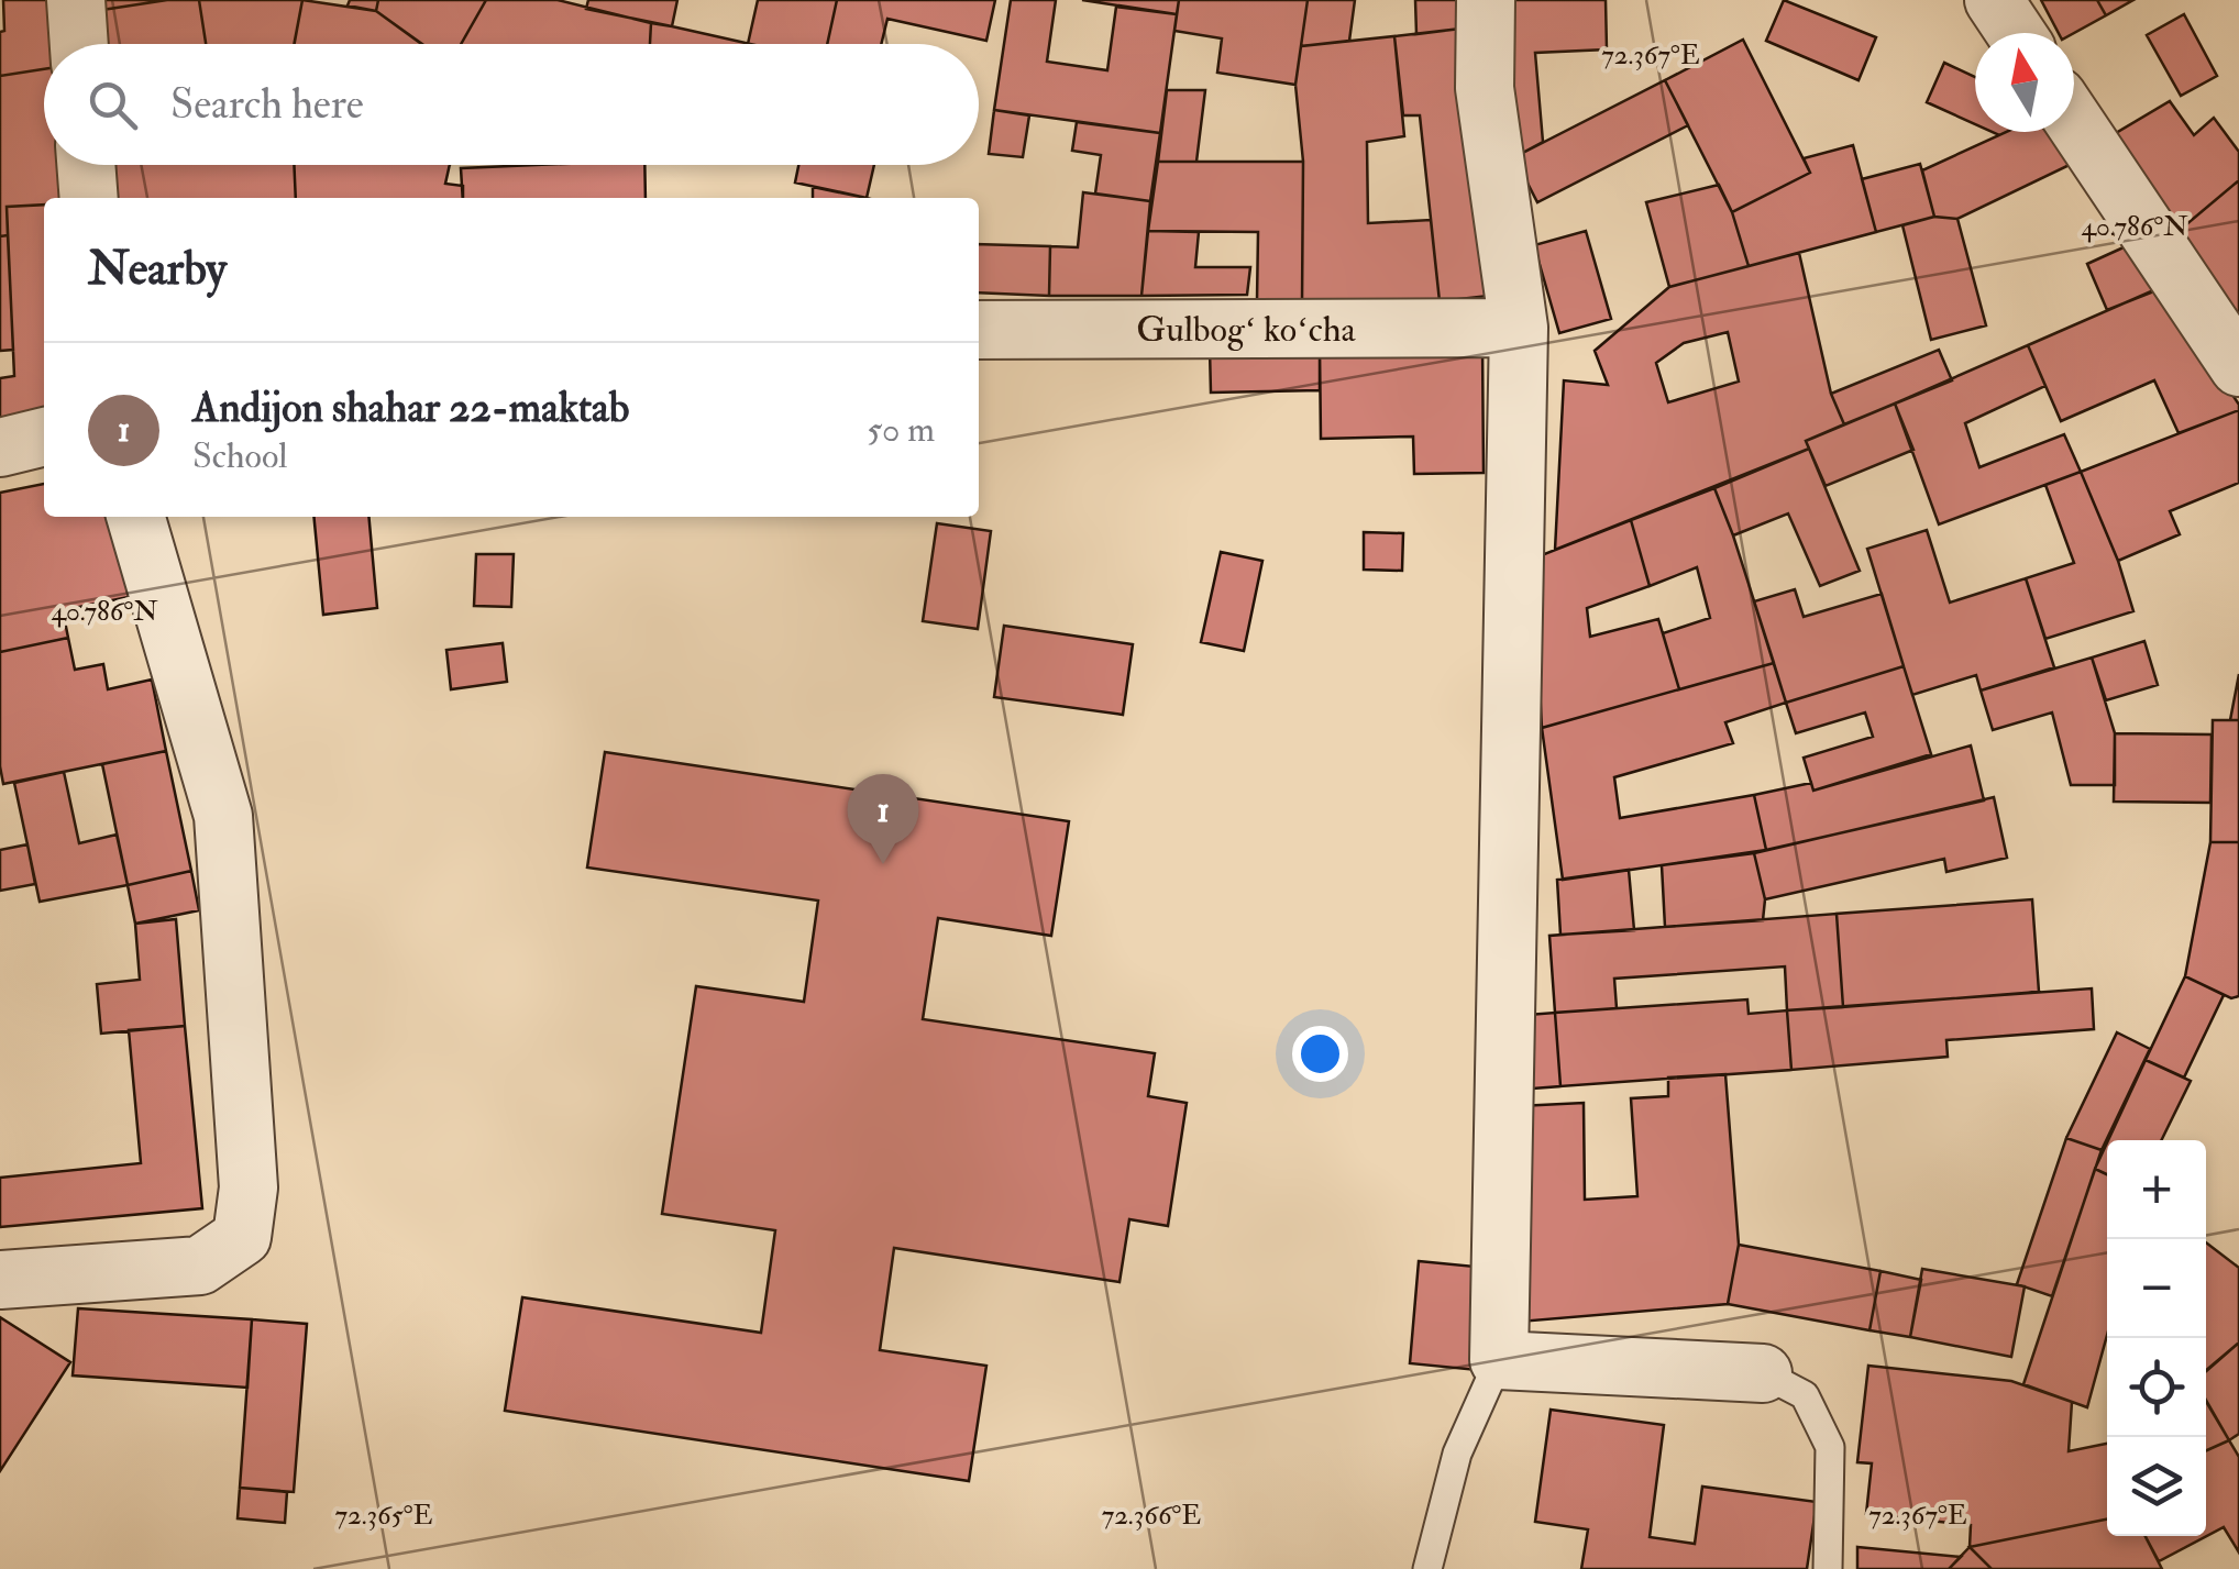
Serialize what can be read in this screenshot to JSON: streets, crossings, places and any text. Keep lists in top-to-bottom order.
{
  "streets": {
    "street": ["Gulbogʻ koʻcha"]
  },
  "north": "top",
  "page": {
    "search": "Search here",
    "heading": "Nearby",
    "list": [
      {
        "mark": "1",
        "name": "Andijon shahar 22-maktab",
        "note": "School",
        "value": "50 m"
      }
    ],
    "pins": "1",
    "map_buttons": ["+", "−"]
  },
  "coordinates": [
    "72.367°E",
    "40.786°N",
    "72.365°E",
    "72.366°E"
  ]
}
